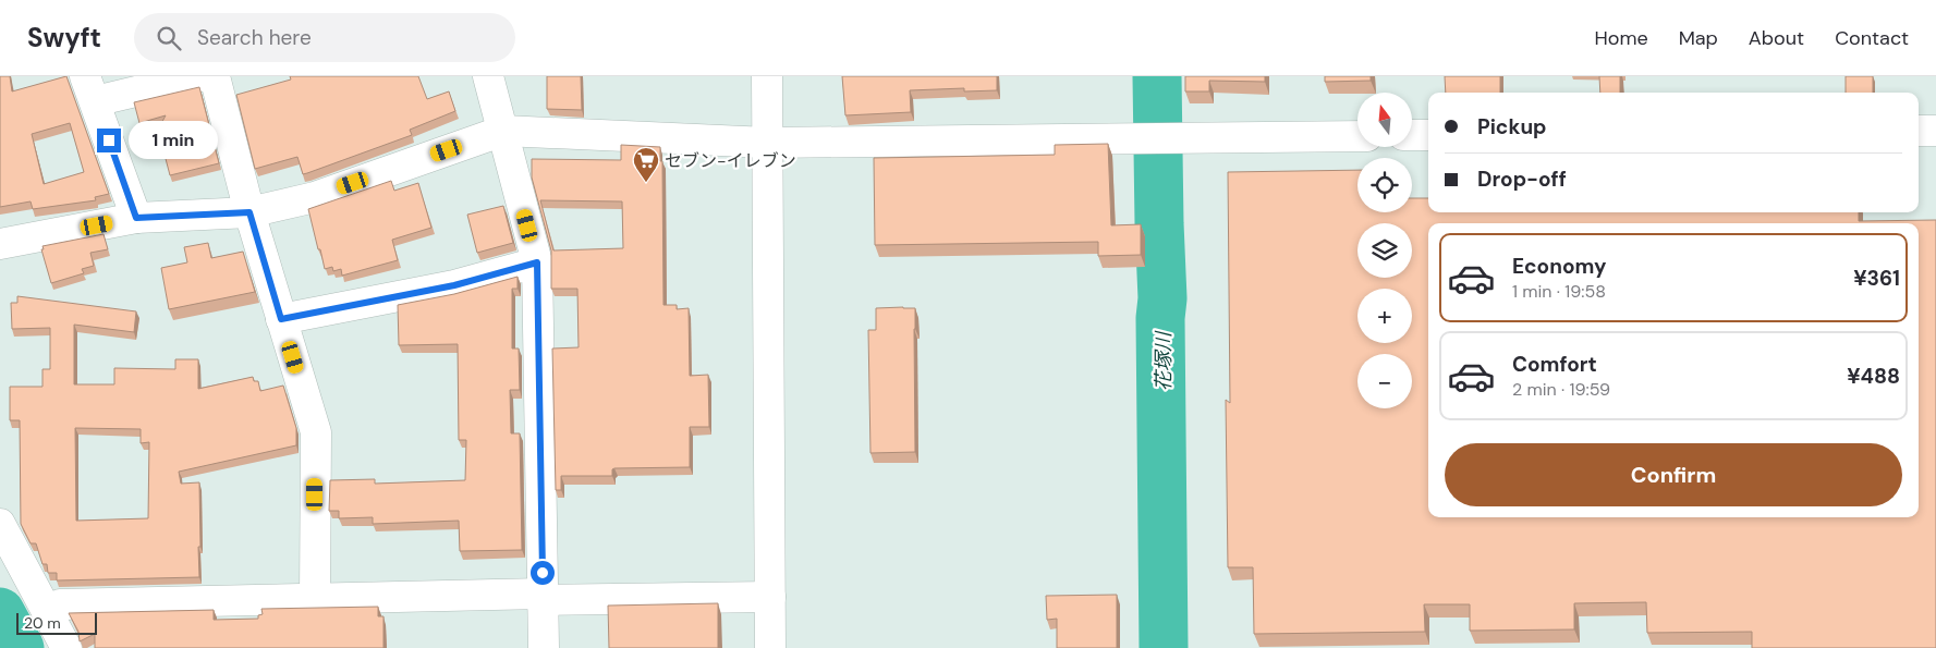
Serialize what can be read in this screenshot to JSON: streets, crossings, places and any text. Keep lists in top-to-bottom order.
{
  "water": ["花塚川"],
  "places": {
    "supermarket": ["セブン-イレブン"]
  },
  "scale_bar": "20 m",
  "north": "top",
  "page": {
    "header": "Swyft",
    "search": "Search here",
    "nav": [
      "Home",
      "Map",
      "About",
      "Contact"
    ],
    "map_buttons": ["+", "−"],
    "banner": ["Pickup", "Drop-off"],
    "bubble": "1 min",
    "list": [
      {
        "name": "Economy",
        "note": "1 min · 19:58",
        "value": "¥361"
      },
      {
        "name": "Comfort",
        "note": "2 min · 19:59",
        "value": "¥488"
      }
    ],
    "buttons": "Confirm",
    "scale": "20 m"
  }
}
